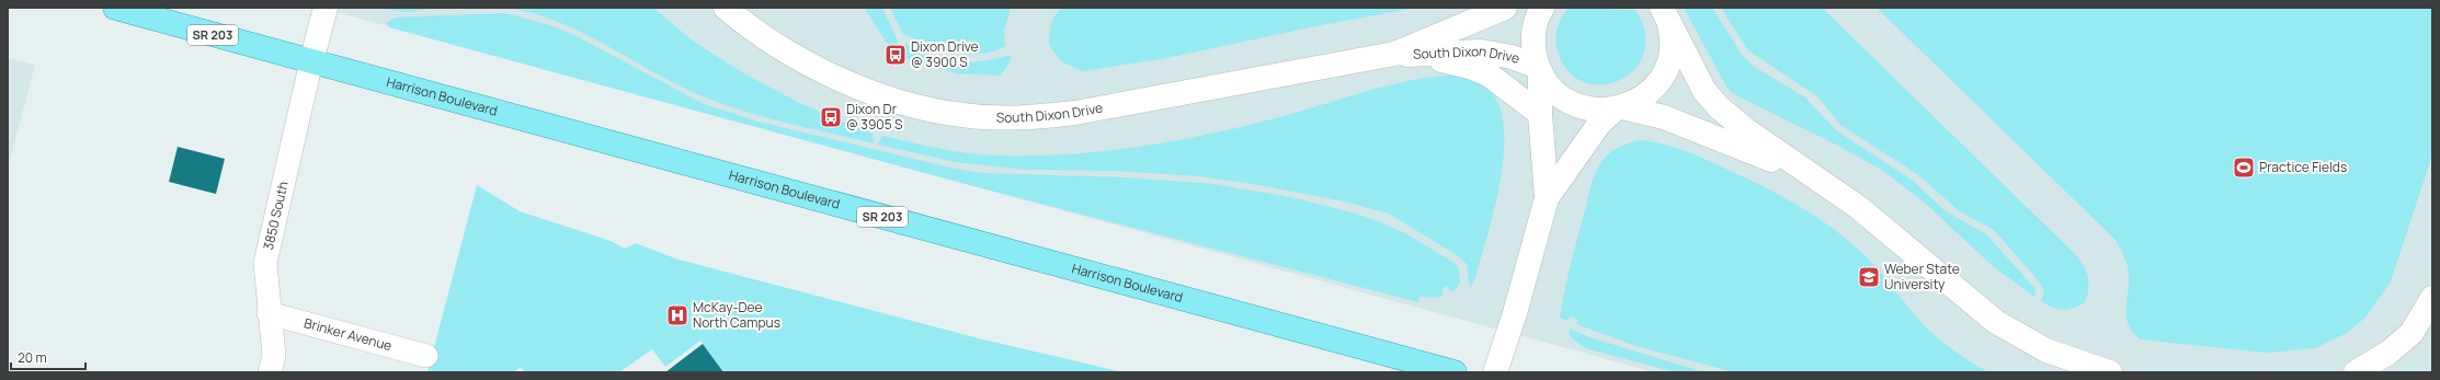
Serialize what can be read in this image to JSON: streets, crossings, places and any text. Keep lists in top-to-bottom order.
{
  "streets": {
    "main road": ["SR 203", "Harrison Boulevard"],
    "street": ["South Dixon Drive", "3850 South", "Brinker Avenue"]
  },
  "crossings": [
    ["Harrison Boulevard", "3850 South"],
    ["3850 South", "Brinker Avenue"]
  ],
  "places": {
    "bus stop": ["Dixon Drive @ 3900 S", "Dixon Dr @ 3905 S"],
    "sports": ["Practice Fields"],
    "school or university": ["Weber State University"],
    "hospital": ["McKay-Dee North Campus"]
  },
  "scale_bar": "20 m"
}
